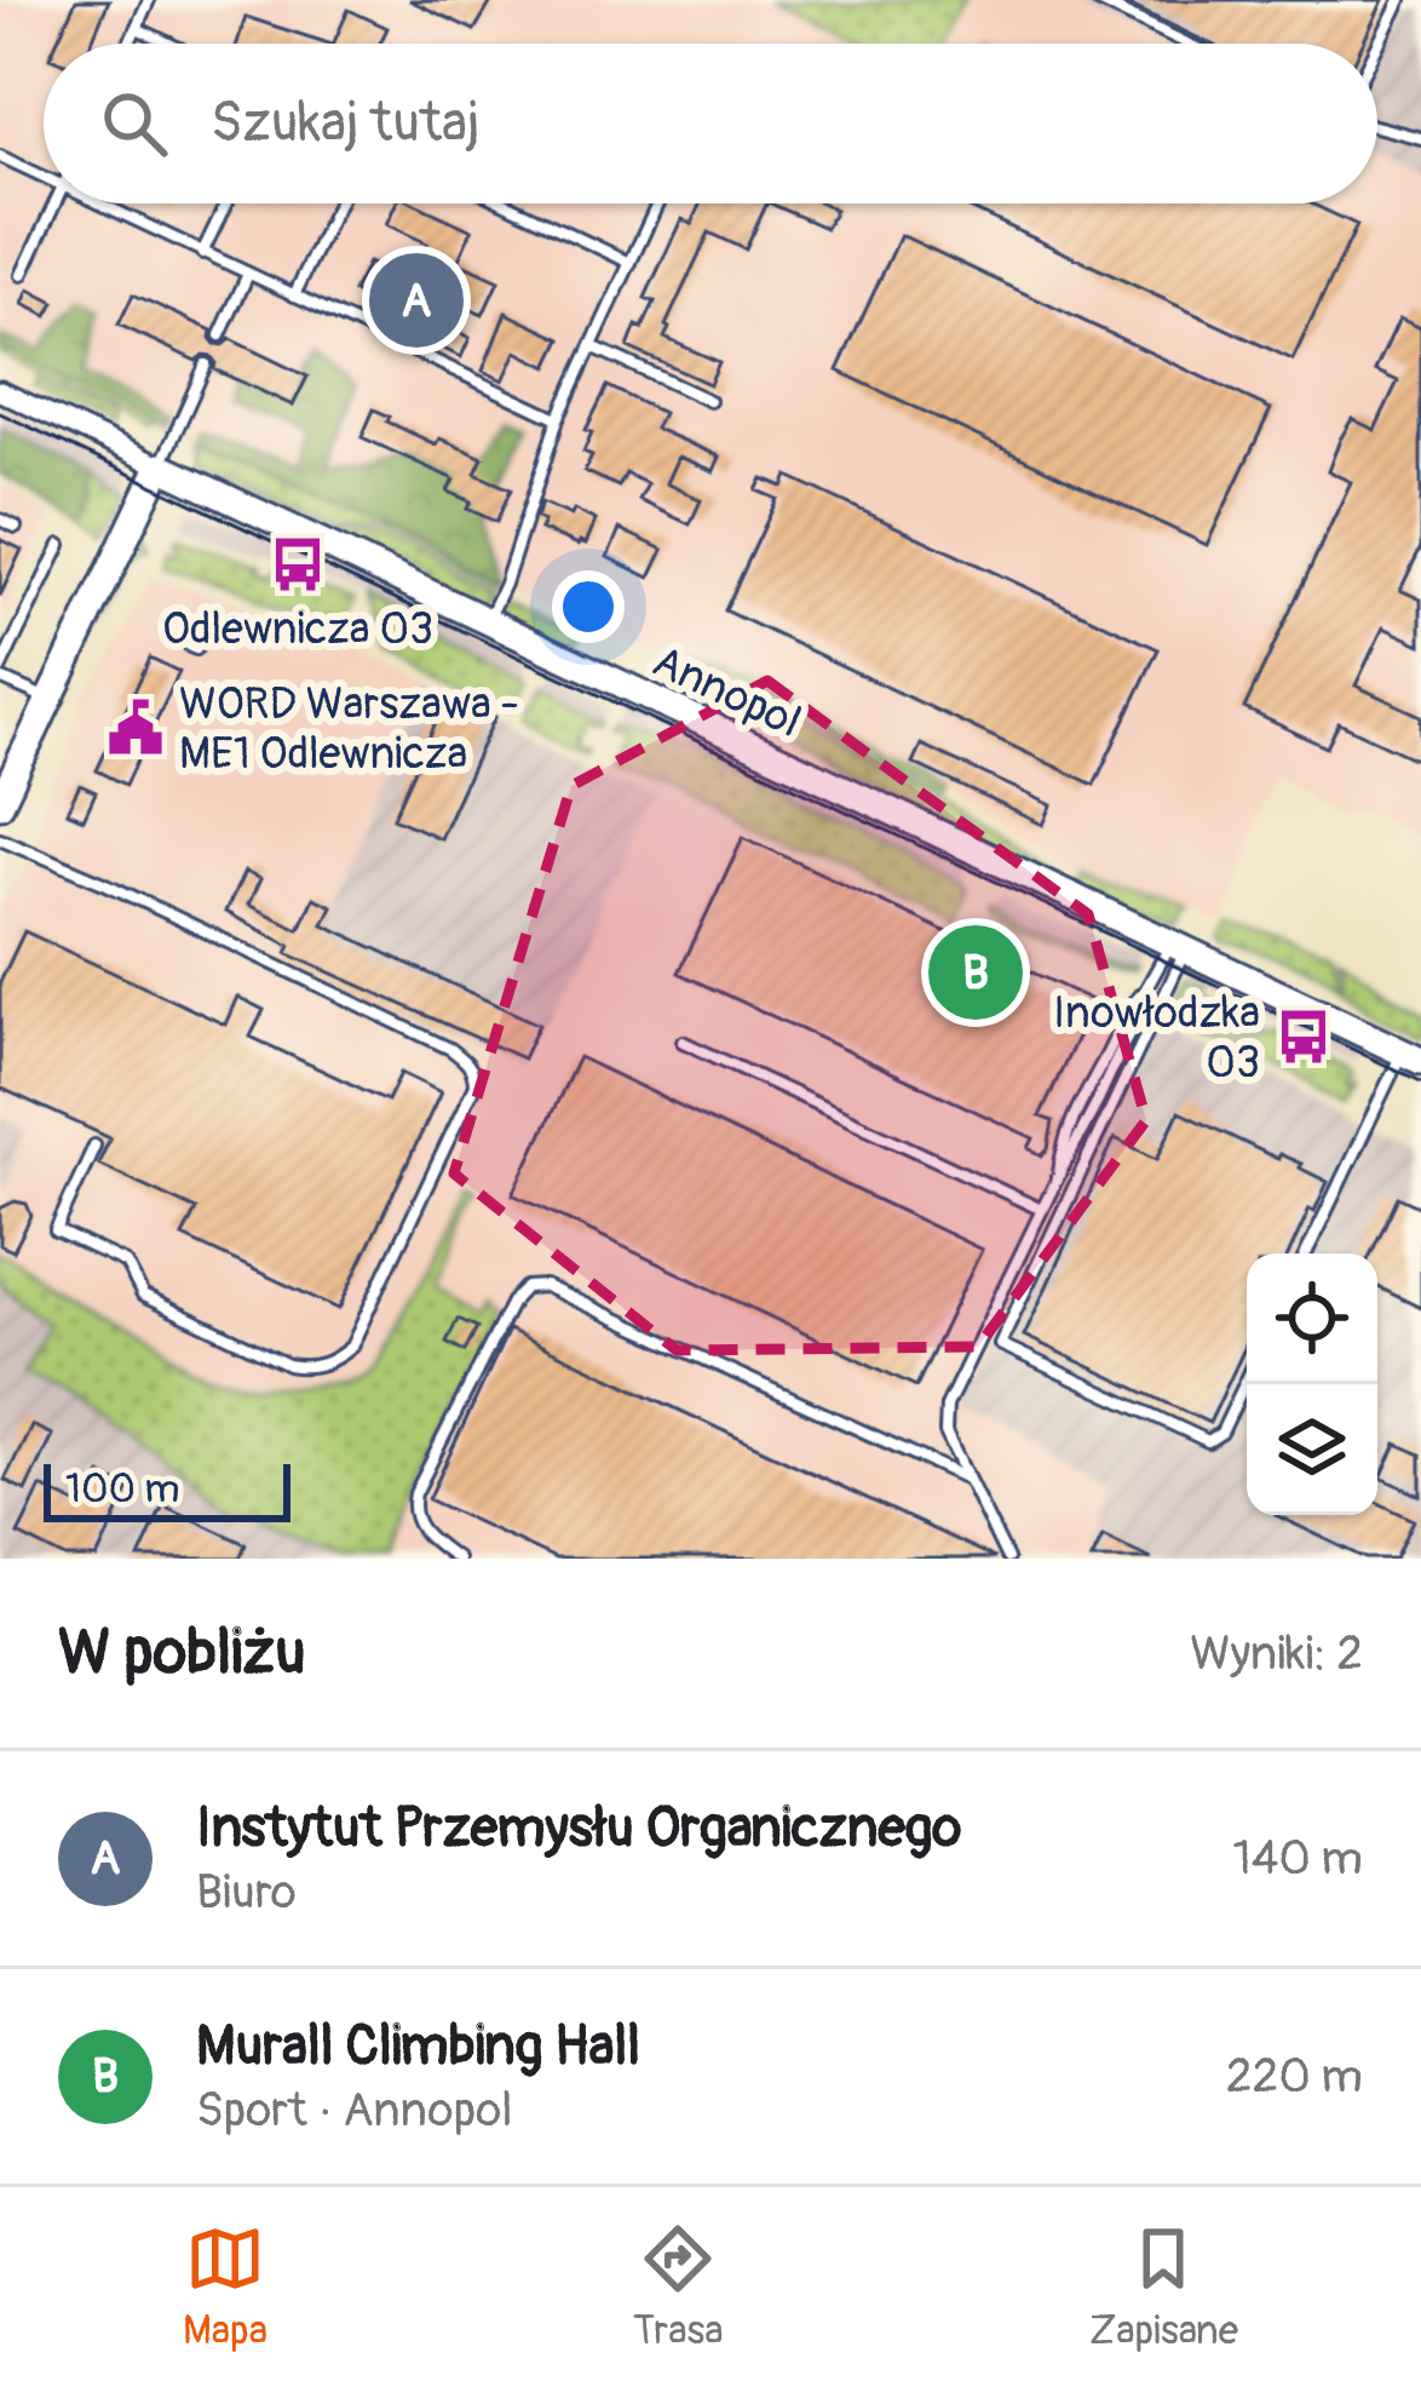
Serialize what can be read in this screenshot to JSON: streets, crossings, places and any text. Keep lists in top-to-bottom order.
{
  "streets": {
    "street": ["Annopol"]
  },
  "places": {
    "bus stop": ["Odlewnicza 03", "Inowłodzka 03"],
    "public building": ["WORD Warszawa - ME1 Odlewnicza"]
  },
  "scale_bar": "100 m",
  "page": {
    "search": "Szukaj tutaj",
    "pins": ["A", "B"],
    "scale": "100 m",
    "heading": ["W pobliżu", "Wyniki: 2"],
    "list": [
      {
        "mark": "A",
        "name": "Instytut Przemysłu Organicznego",
        "note": "Biuro",
        "value": "140 m"
      },
      {
        "mark": "B",
        "name": "Murall Climbing Hall",
        "note": "Sport · Annopol",
        "value": "220 m"
      }
    ],
    "nav": ["Mapa", "Trasa", "Zapisane"]
  }
}
